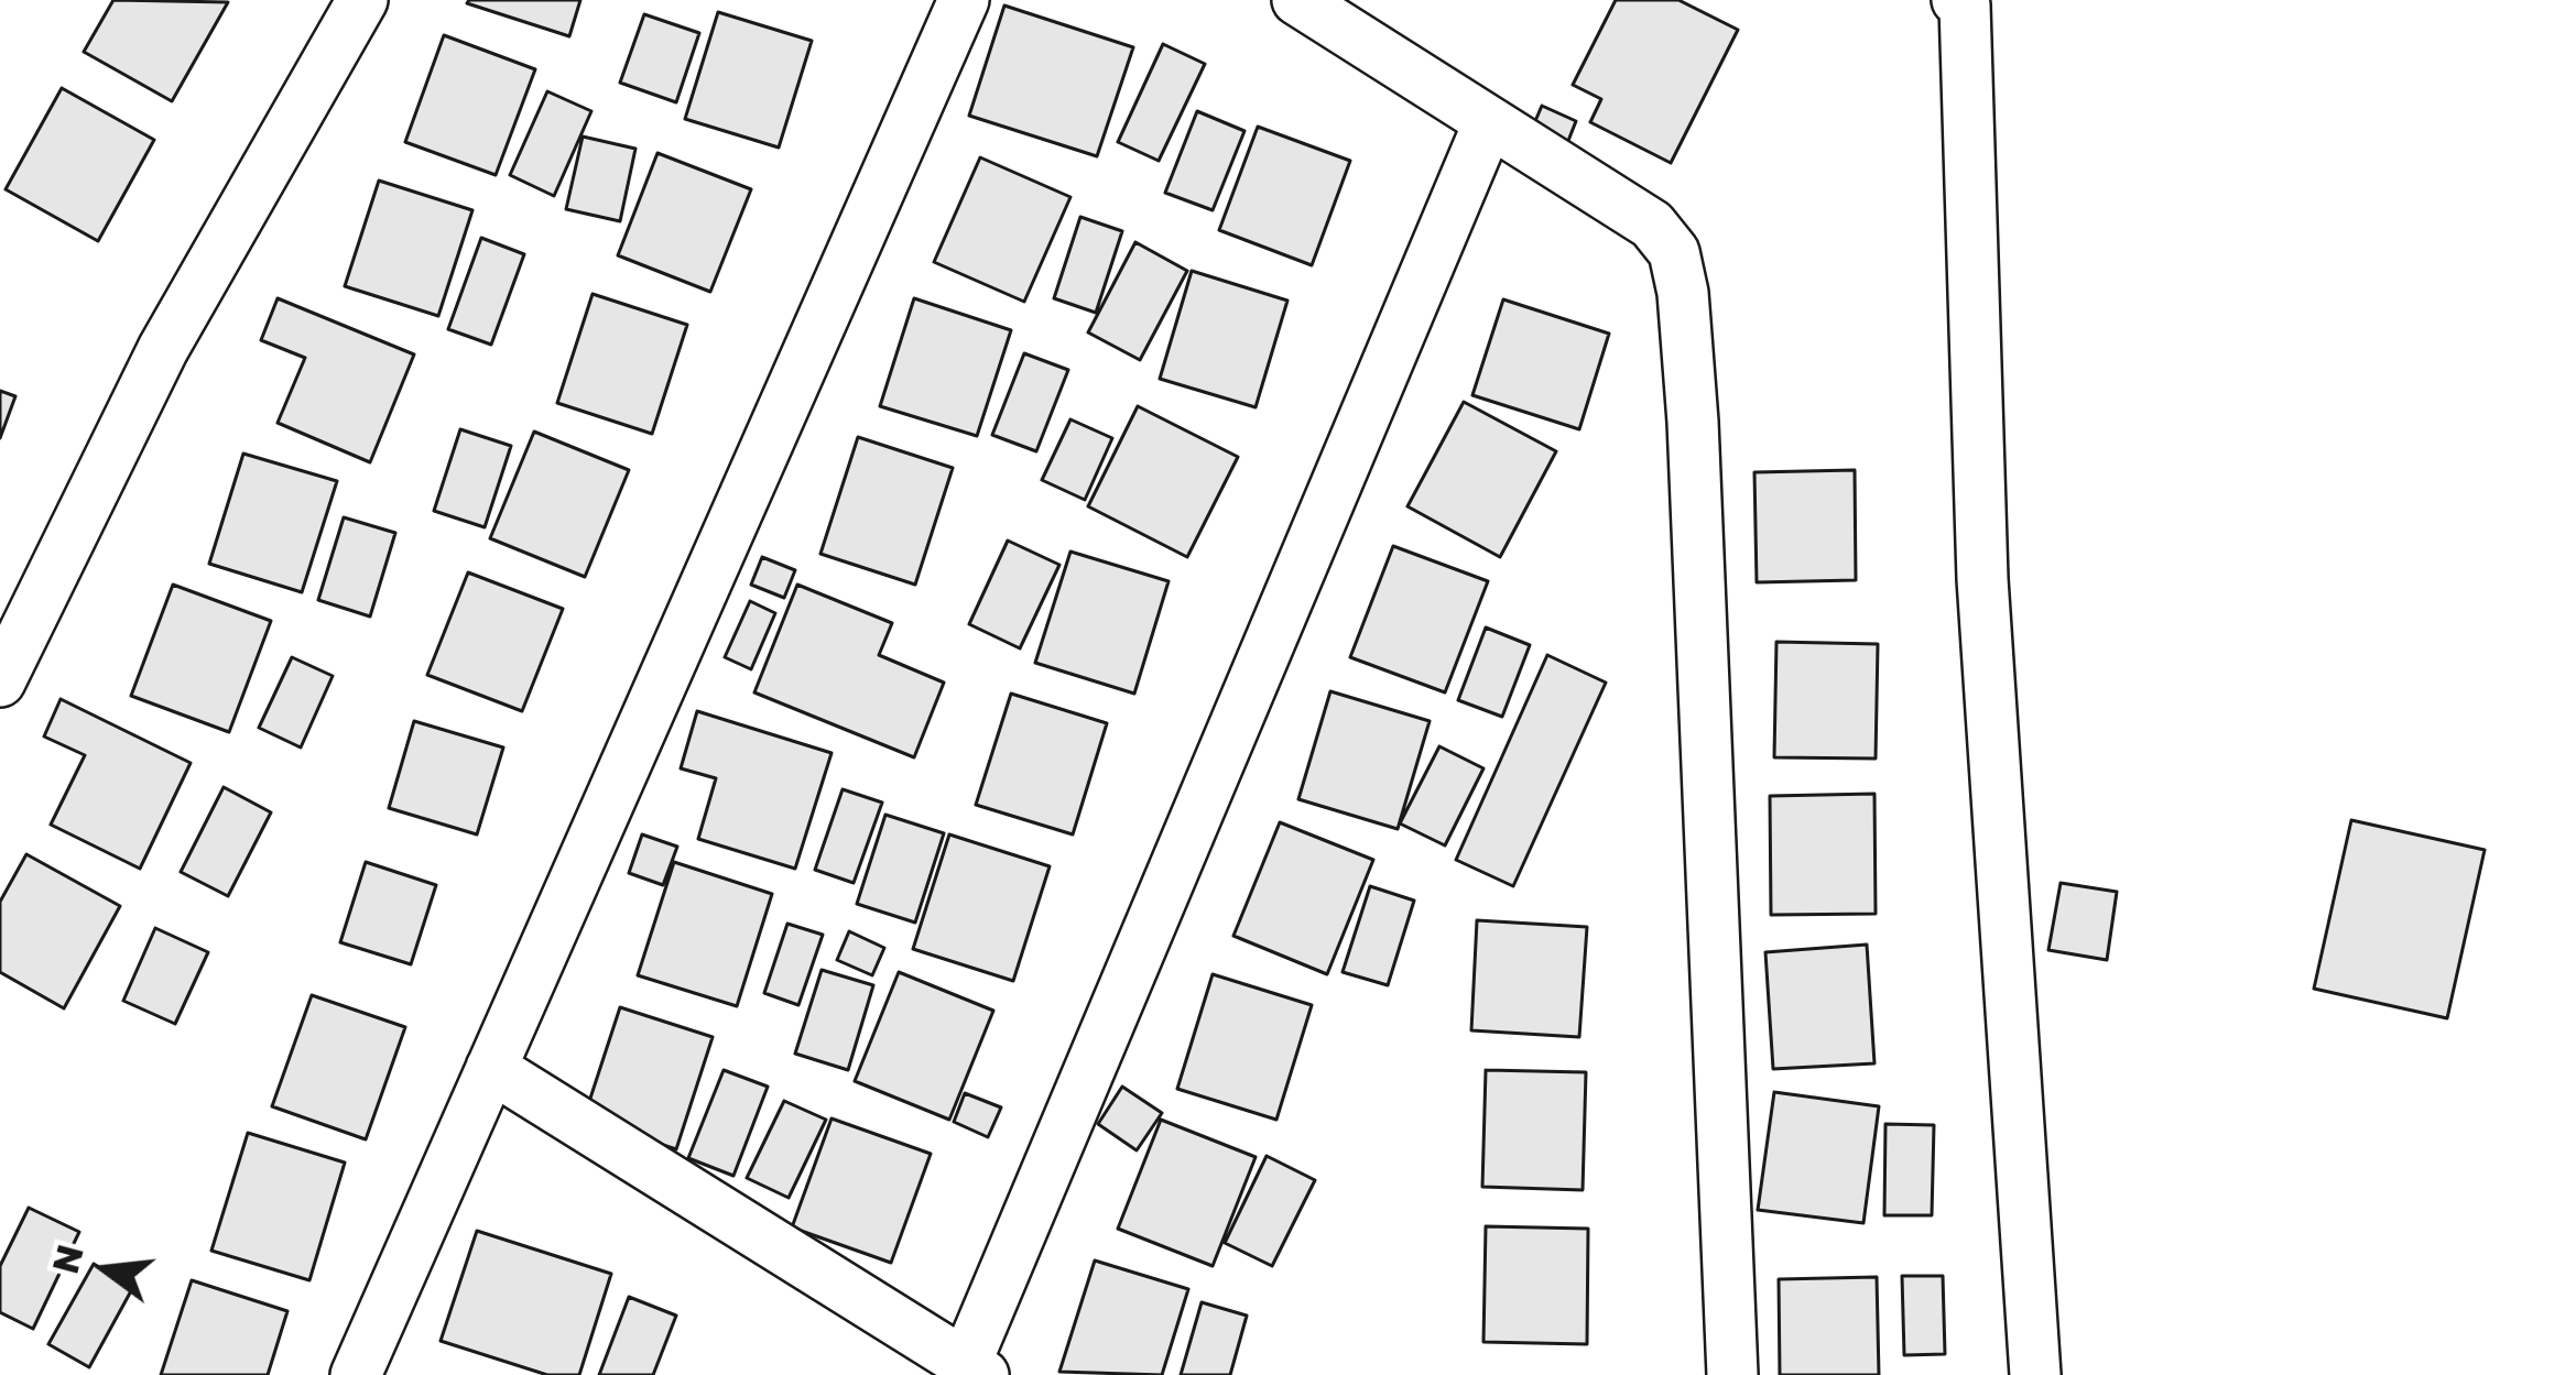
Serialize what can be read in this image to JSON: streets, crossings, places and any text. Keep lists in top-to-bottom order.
{
  "north": "left"
}
